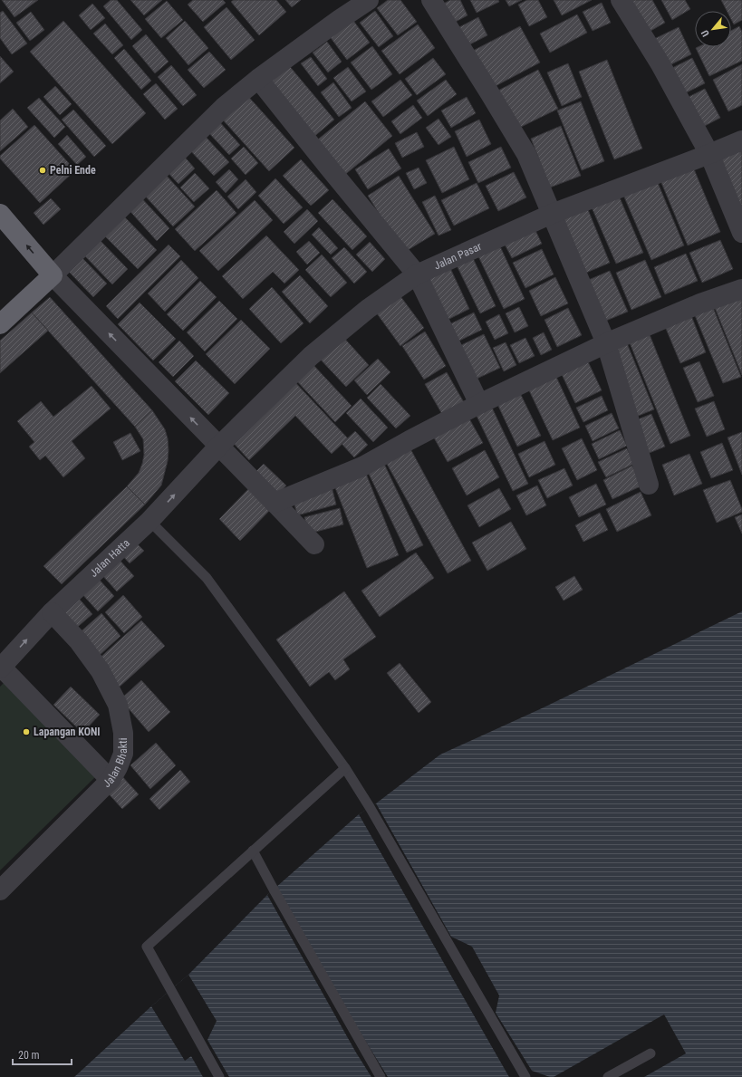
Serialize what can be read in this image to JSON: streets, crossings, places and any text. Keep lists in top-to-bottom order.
{
  "streets": {
    "street": ["Jalan Pasar", "Jalan Hatta", "Jalan Bhakti"]
  },
  "crossings": [
    ["Jalan Pasar", "Jalan Hatta"],
    ["Jalan Hatta", "Jalan Bhakti"]
  ],
  "one_way": ["Jalan Hatta"],
  "places": ["Pelni Ende", "Lapangan KONI"],
  "scale_bar": "20 m",
  "north": "bottom left"
}
